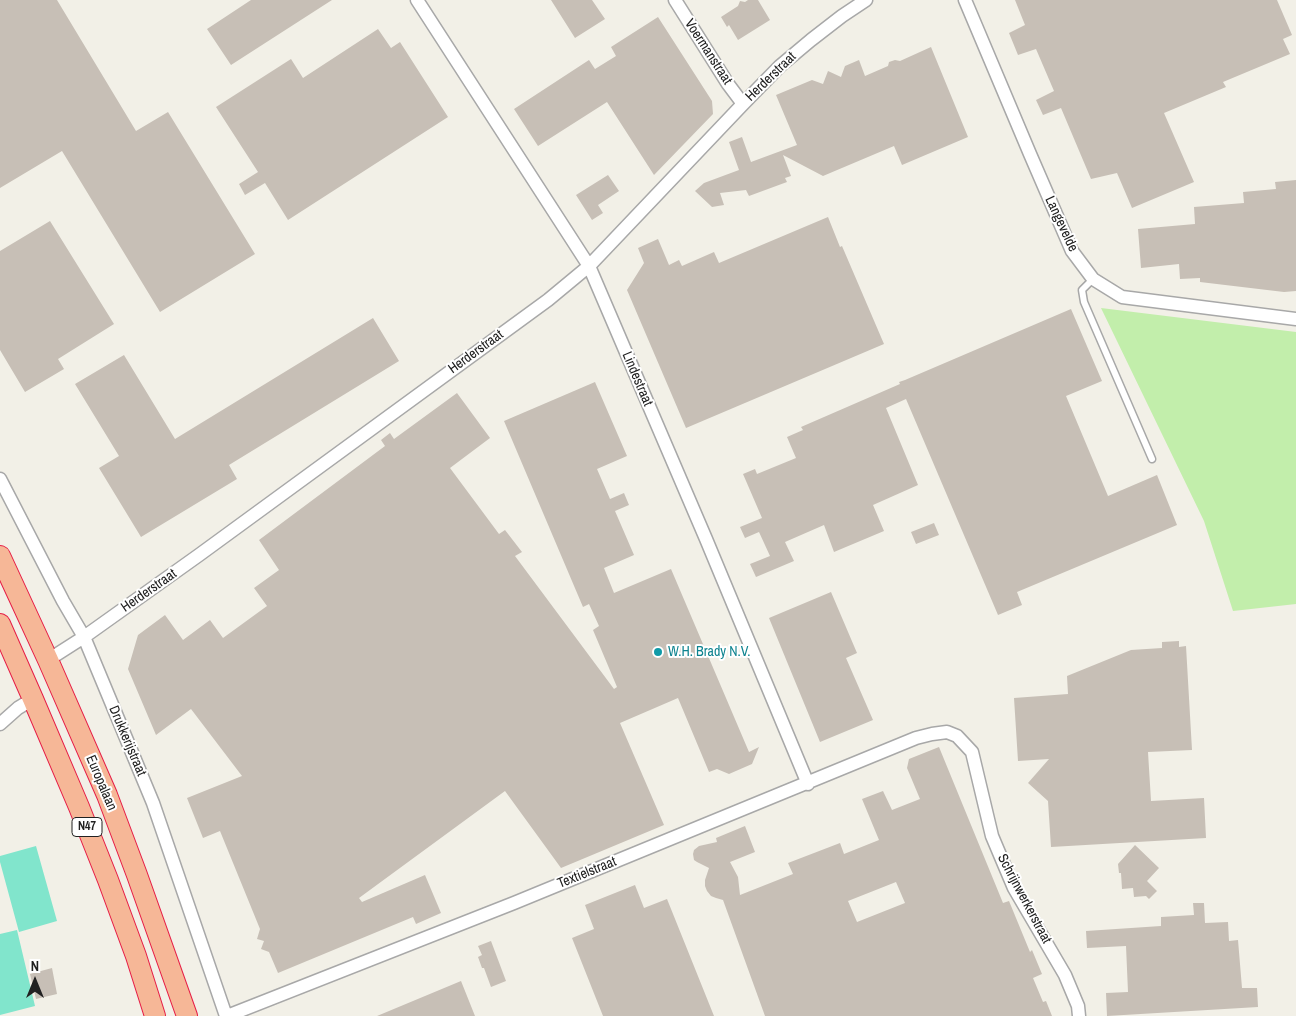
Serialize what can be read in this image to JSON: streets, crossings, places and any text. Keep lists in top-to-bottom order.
{
  "streets": {
    "highway": ["Europalaan", "N47"],
    "street": [
      "Voermanstraat",
      "Herderstraat",
      "Langevelde",
      "Lindestraat",
      "Drukkerijstraat",
      "Textielstraat",
      "Schrijnwerkerstraat"
    ]
  },
  "crossings": [
    ["Voermanstraat", "Herderstraat"],
    ["Herderstraat", "Lindestraat"],
    ["Herderstraat", "Drukkerijstraat"],
    ["Herderstraat", "Europalaan"],
    ["Lindestraat", "Textielstraat"],
    ["Drukkerijstraat", "Textielstraat"],
    ["Textielstraat", "Schrijnwerkerstraat"]
  ],
  "places": ["W.H. Brady N.V."],
  "north": "top"
}
